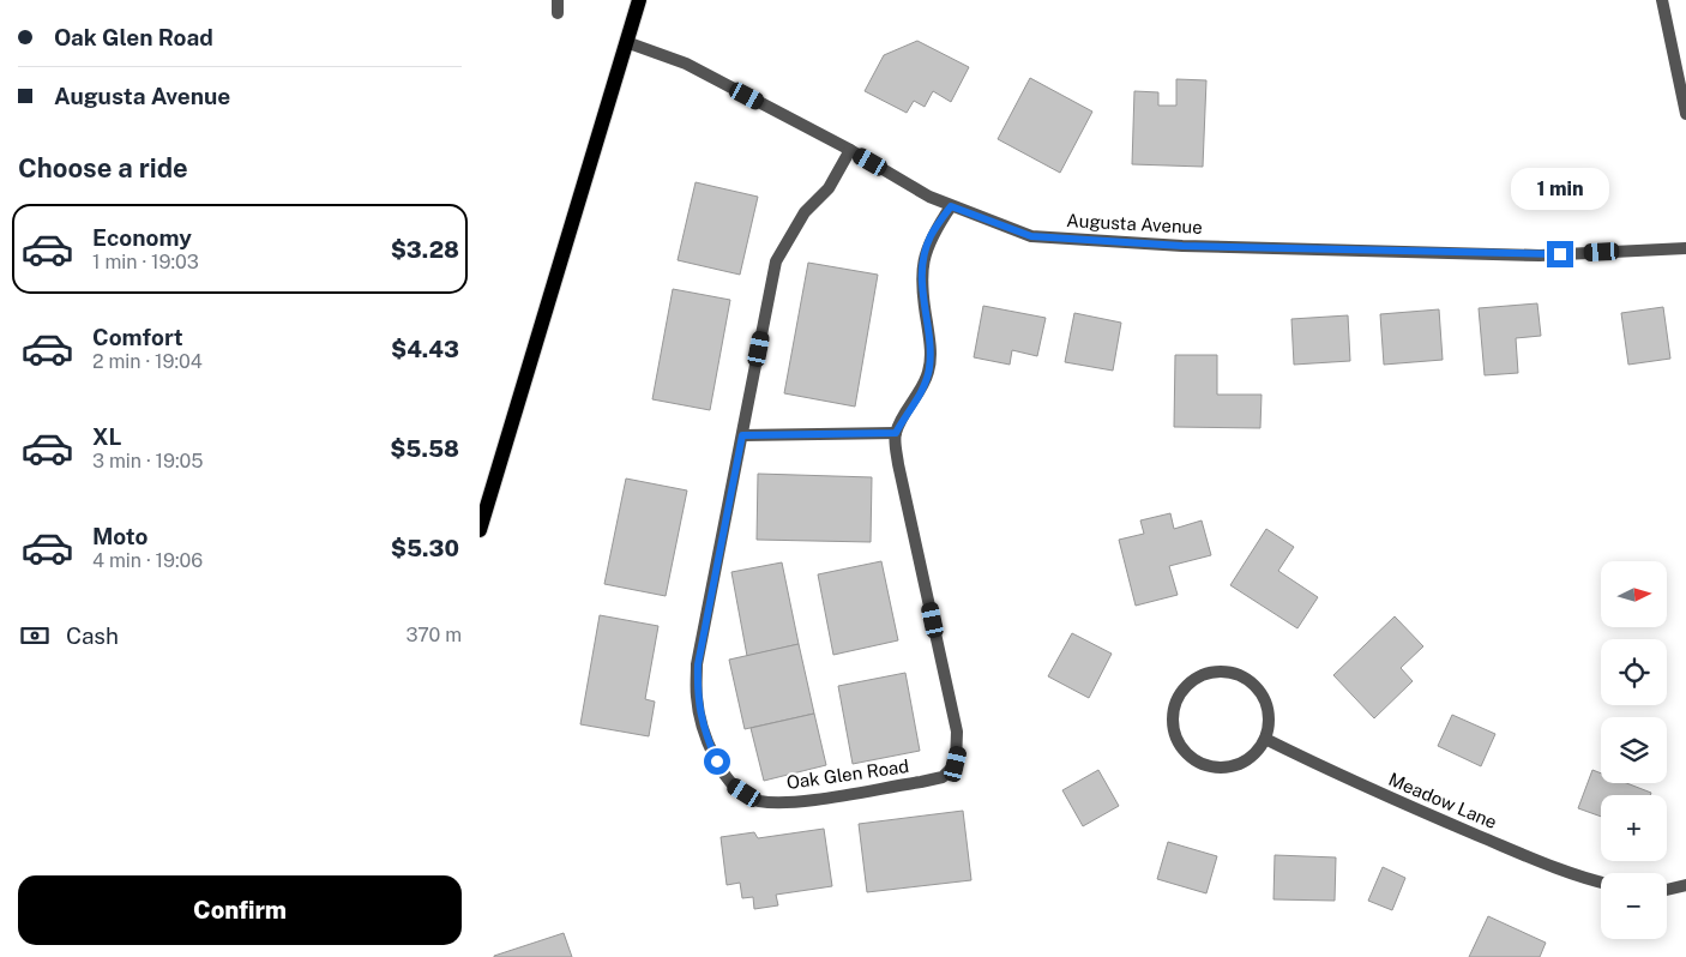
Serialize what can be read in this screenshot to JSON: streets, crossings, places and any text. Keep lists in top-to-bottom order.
{
  "streets": {
    "street": ["Augusta Avenue", "Oak Glen Road", "Meadow Lane"]
  },
  "crossings": [
    ["Augusta Avenue", "Oak Glen Road"]
  ],
  "north": "right",
  "page": {
    "banner": ["Oak Glen Road", "Augusta Avenue"],
    "heading": "Choose a ride",
    "bubble": "1 min",
    "list": [
      {
        "name": "Economy",
        "note": "1 min · 19:03",
        "value": "$3.28"
      },
      {
        "name": "Comfort",
        "note": "2 min · 19:04",
        "value": "$4.43"
      },
      {
        "name": "XL",
        "note": "3 min · 19:05",
        "value": "$5.58"
      },
      {
        "name": "Moto",
        "note": "4 min · 19:06",
        "value": "$5.30"
      }
    ],
    "map_buttons": ["+", "−"],
    "pay": ["Cash", "370 m"],
    "buttons": "Confirm"
  }
}
